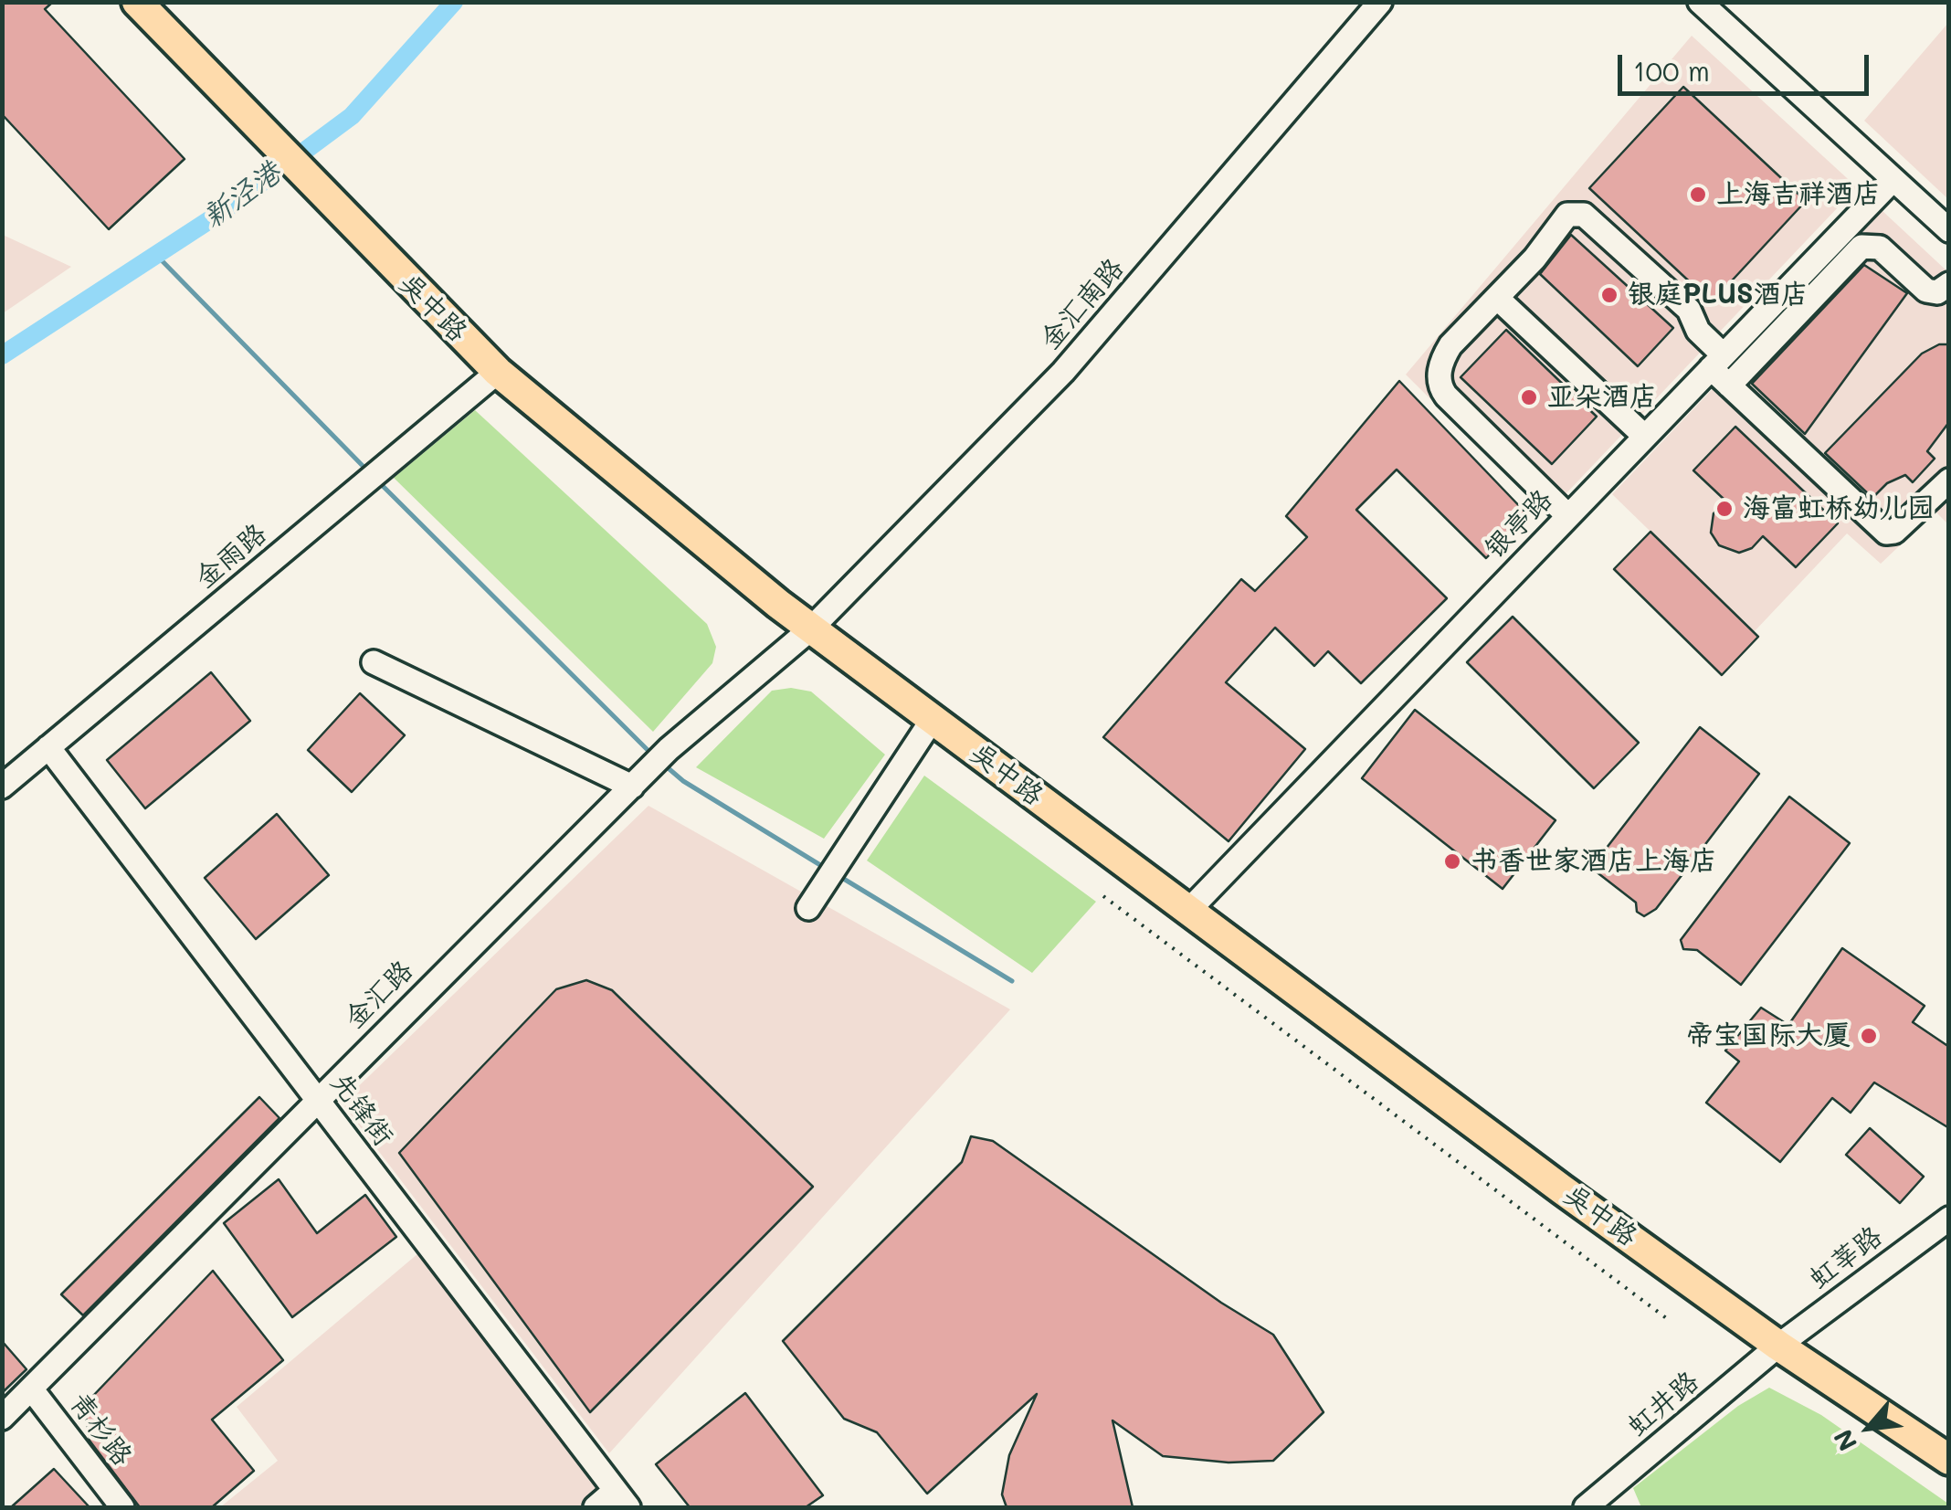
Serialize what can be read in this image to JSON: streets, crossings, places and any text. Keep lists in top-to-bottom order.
{
  "streets": {
    "main road": ["吴中路"],
    "street": [
      "金汇南路",
      "银亭路",
      "金雨路",
      "金汇路",
      "先锋街",
      "虹莘路",
      "虹井路",
      "青杉路"
    ]
  },
  "crossings": [
    ["金汇南路", "吴中路"],
    ["金汇南路", "金汇路"],
    ["吴中路", "银亭路"],
    ["吴中路", "金雨路"],
    ["吴中路", "金汇路"],
    ["吴中路", "虹莘路"],
    ["吴中路", "虹井路"],
    ["金雨路", "先锋街"],
    ["金汇路", "先锋街"],
    ["金汇路", "青杉路"],
    ["虹莘路", "虹井路"]
  ],
  "water": ["新泾港"],
  "places": [
    "上海吉祥酒店",
    "银庭PLUS酒店",
    "亚朵酒店",
    "海富虹桥幼儿园",
    "书香世家酒店上海店",
    "帝宝国际大厦"
  ],
  "scale_bar": "100 m",
  "north": "bottom left"
}
